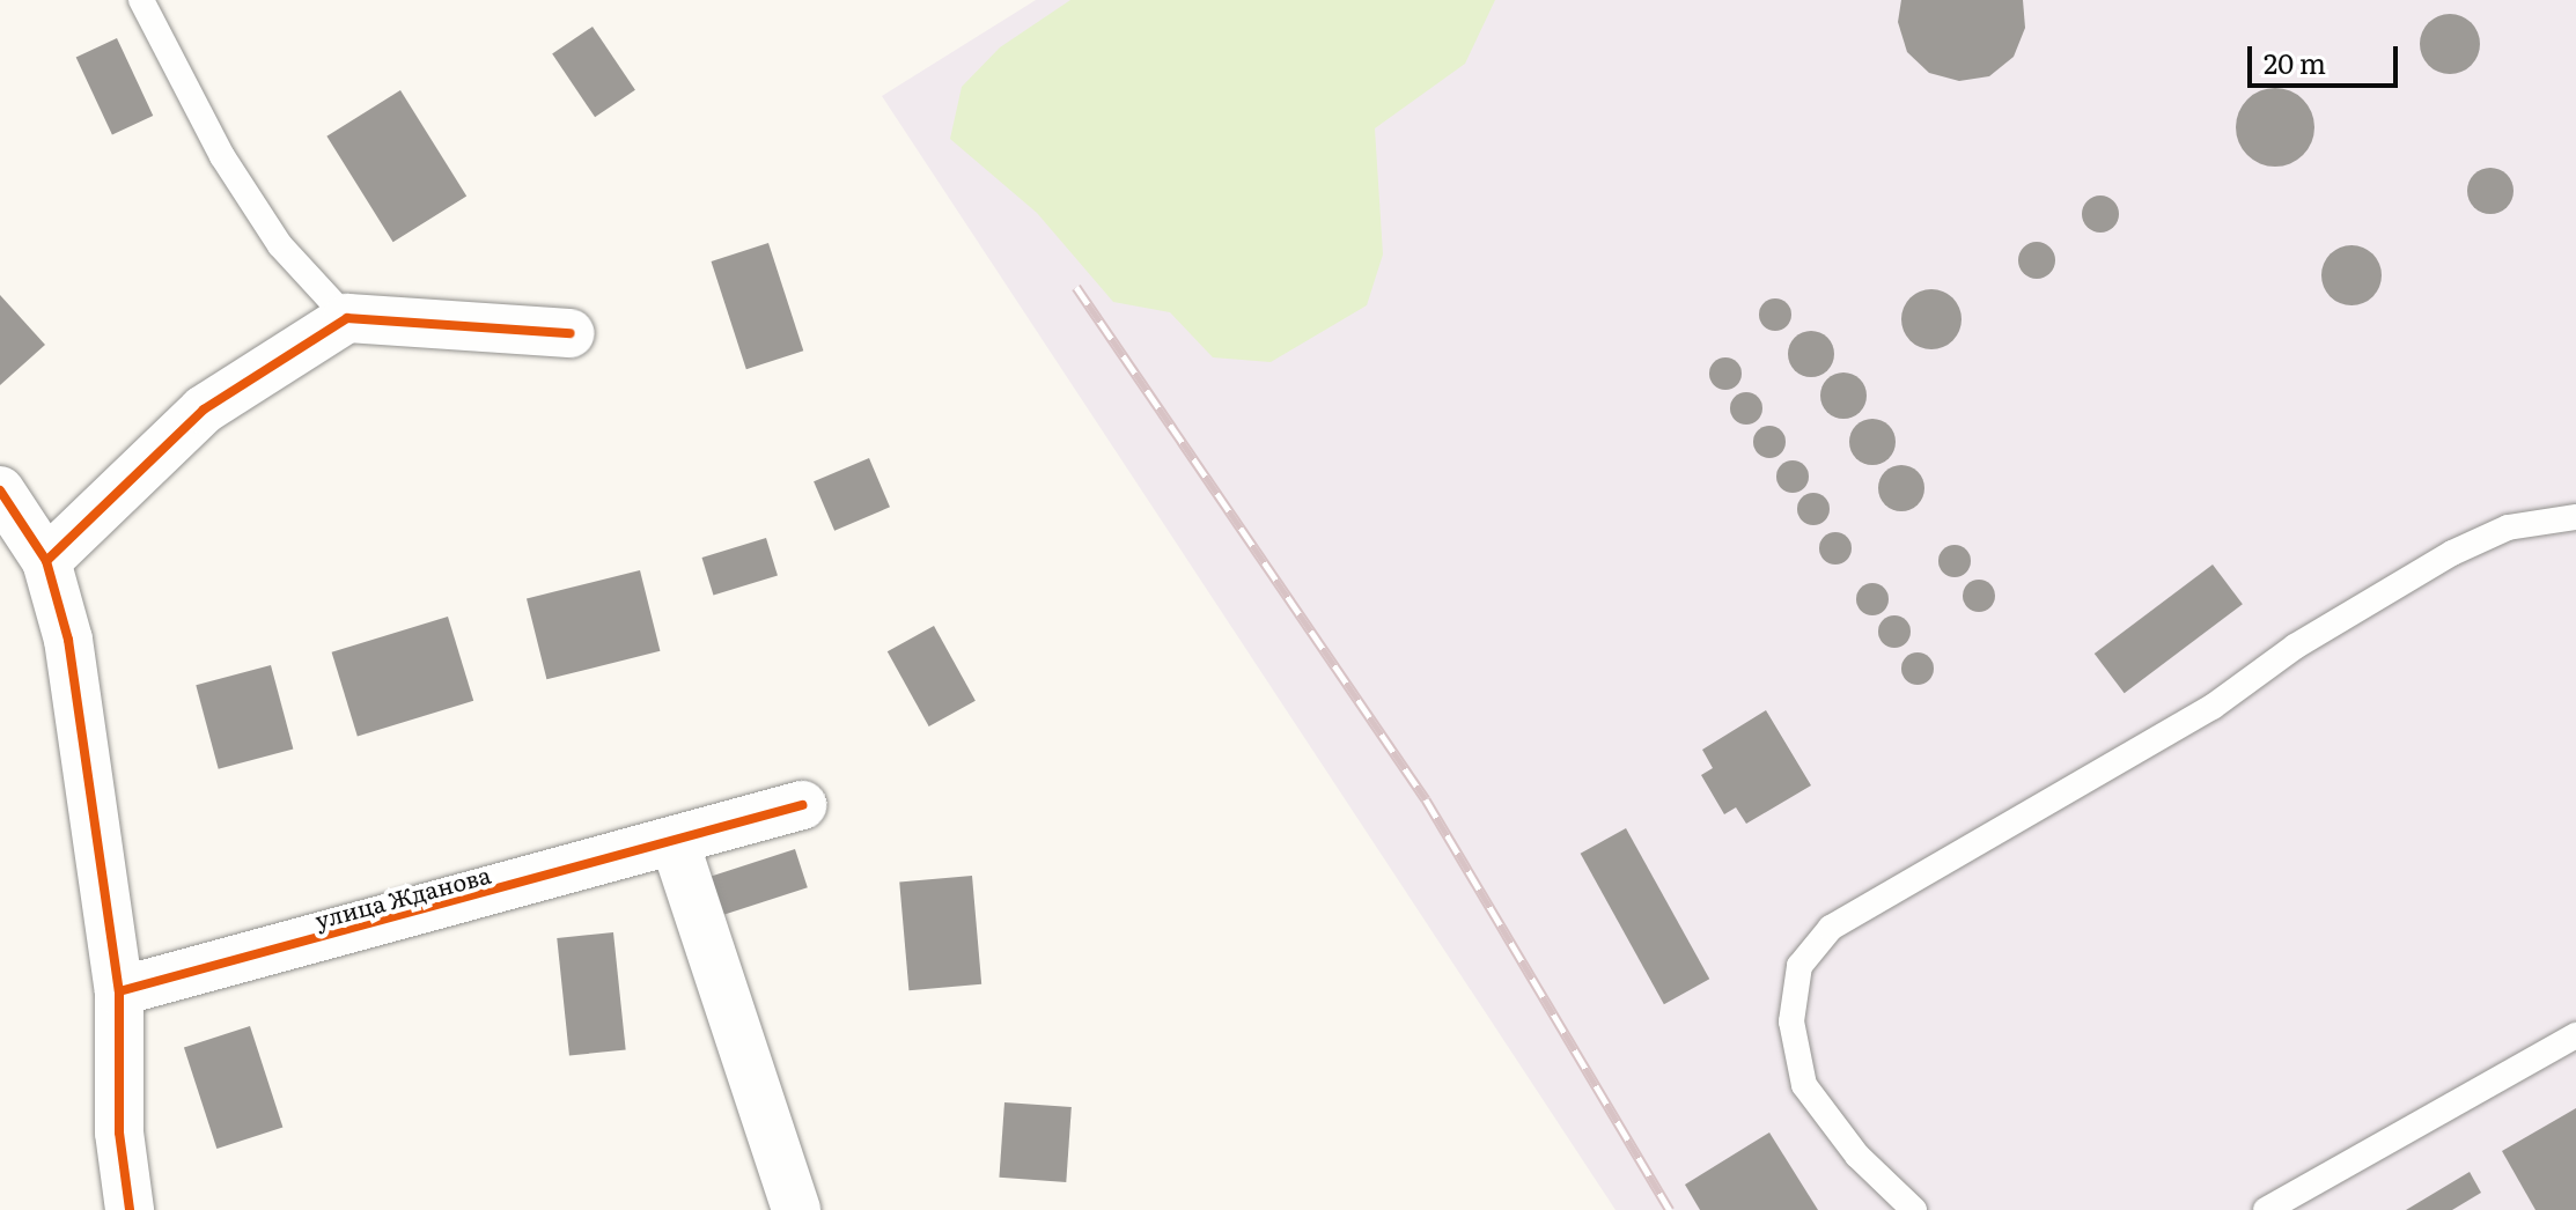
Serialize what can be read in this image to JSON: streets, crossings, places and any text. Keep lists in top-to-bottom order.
{
  "streets": {
    "street": ["улица Жданова"]
  },
  "scale_bar": "20 m"
}
